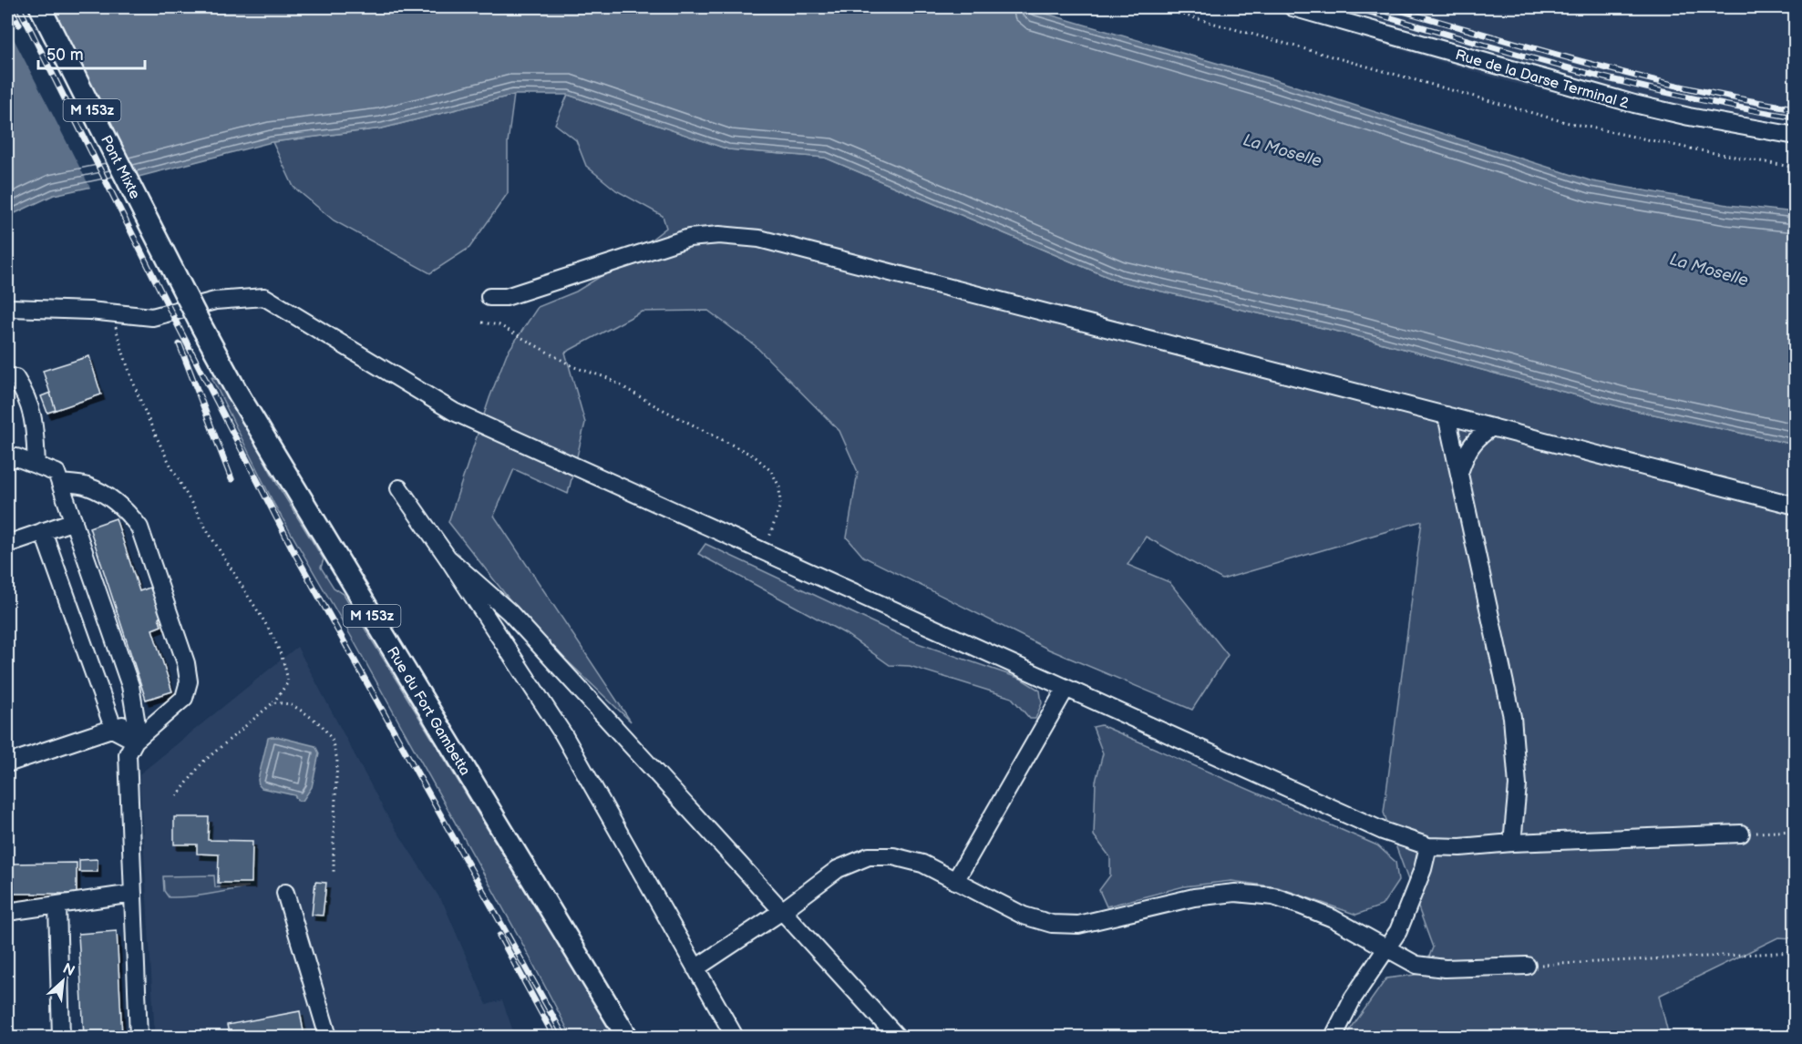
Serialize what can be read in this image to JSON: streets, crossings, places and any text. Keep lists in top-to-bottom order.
{
  "streets": {
    "main road": ["M 153z", "Pont Mixte", "Rue du Fort Gambetta"],
    "street": ["Rue de la Darse Terminal 2"]
  },
  "crossings": [
    ["Pont Mixte", "Rue du Fort Gambetta"]
  ],
  "water": ["La Moselle"],
  "scale_bar": "50 m",
  "north": "top right"
}
